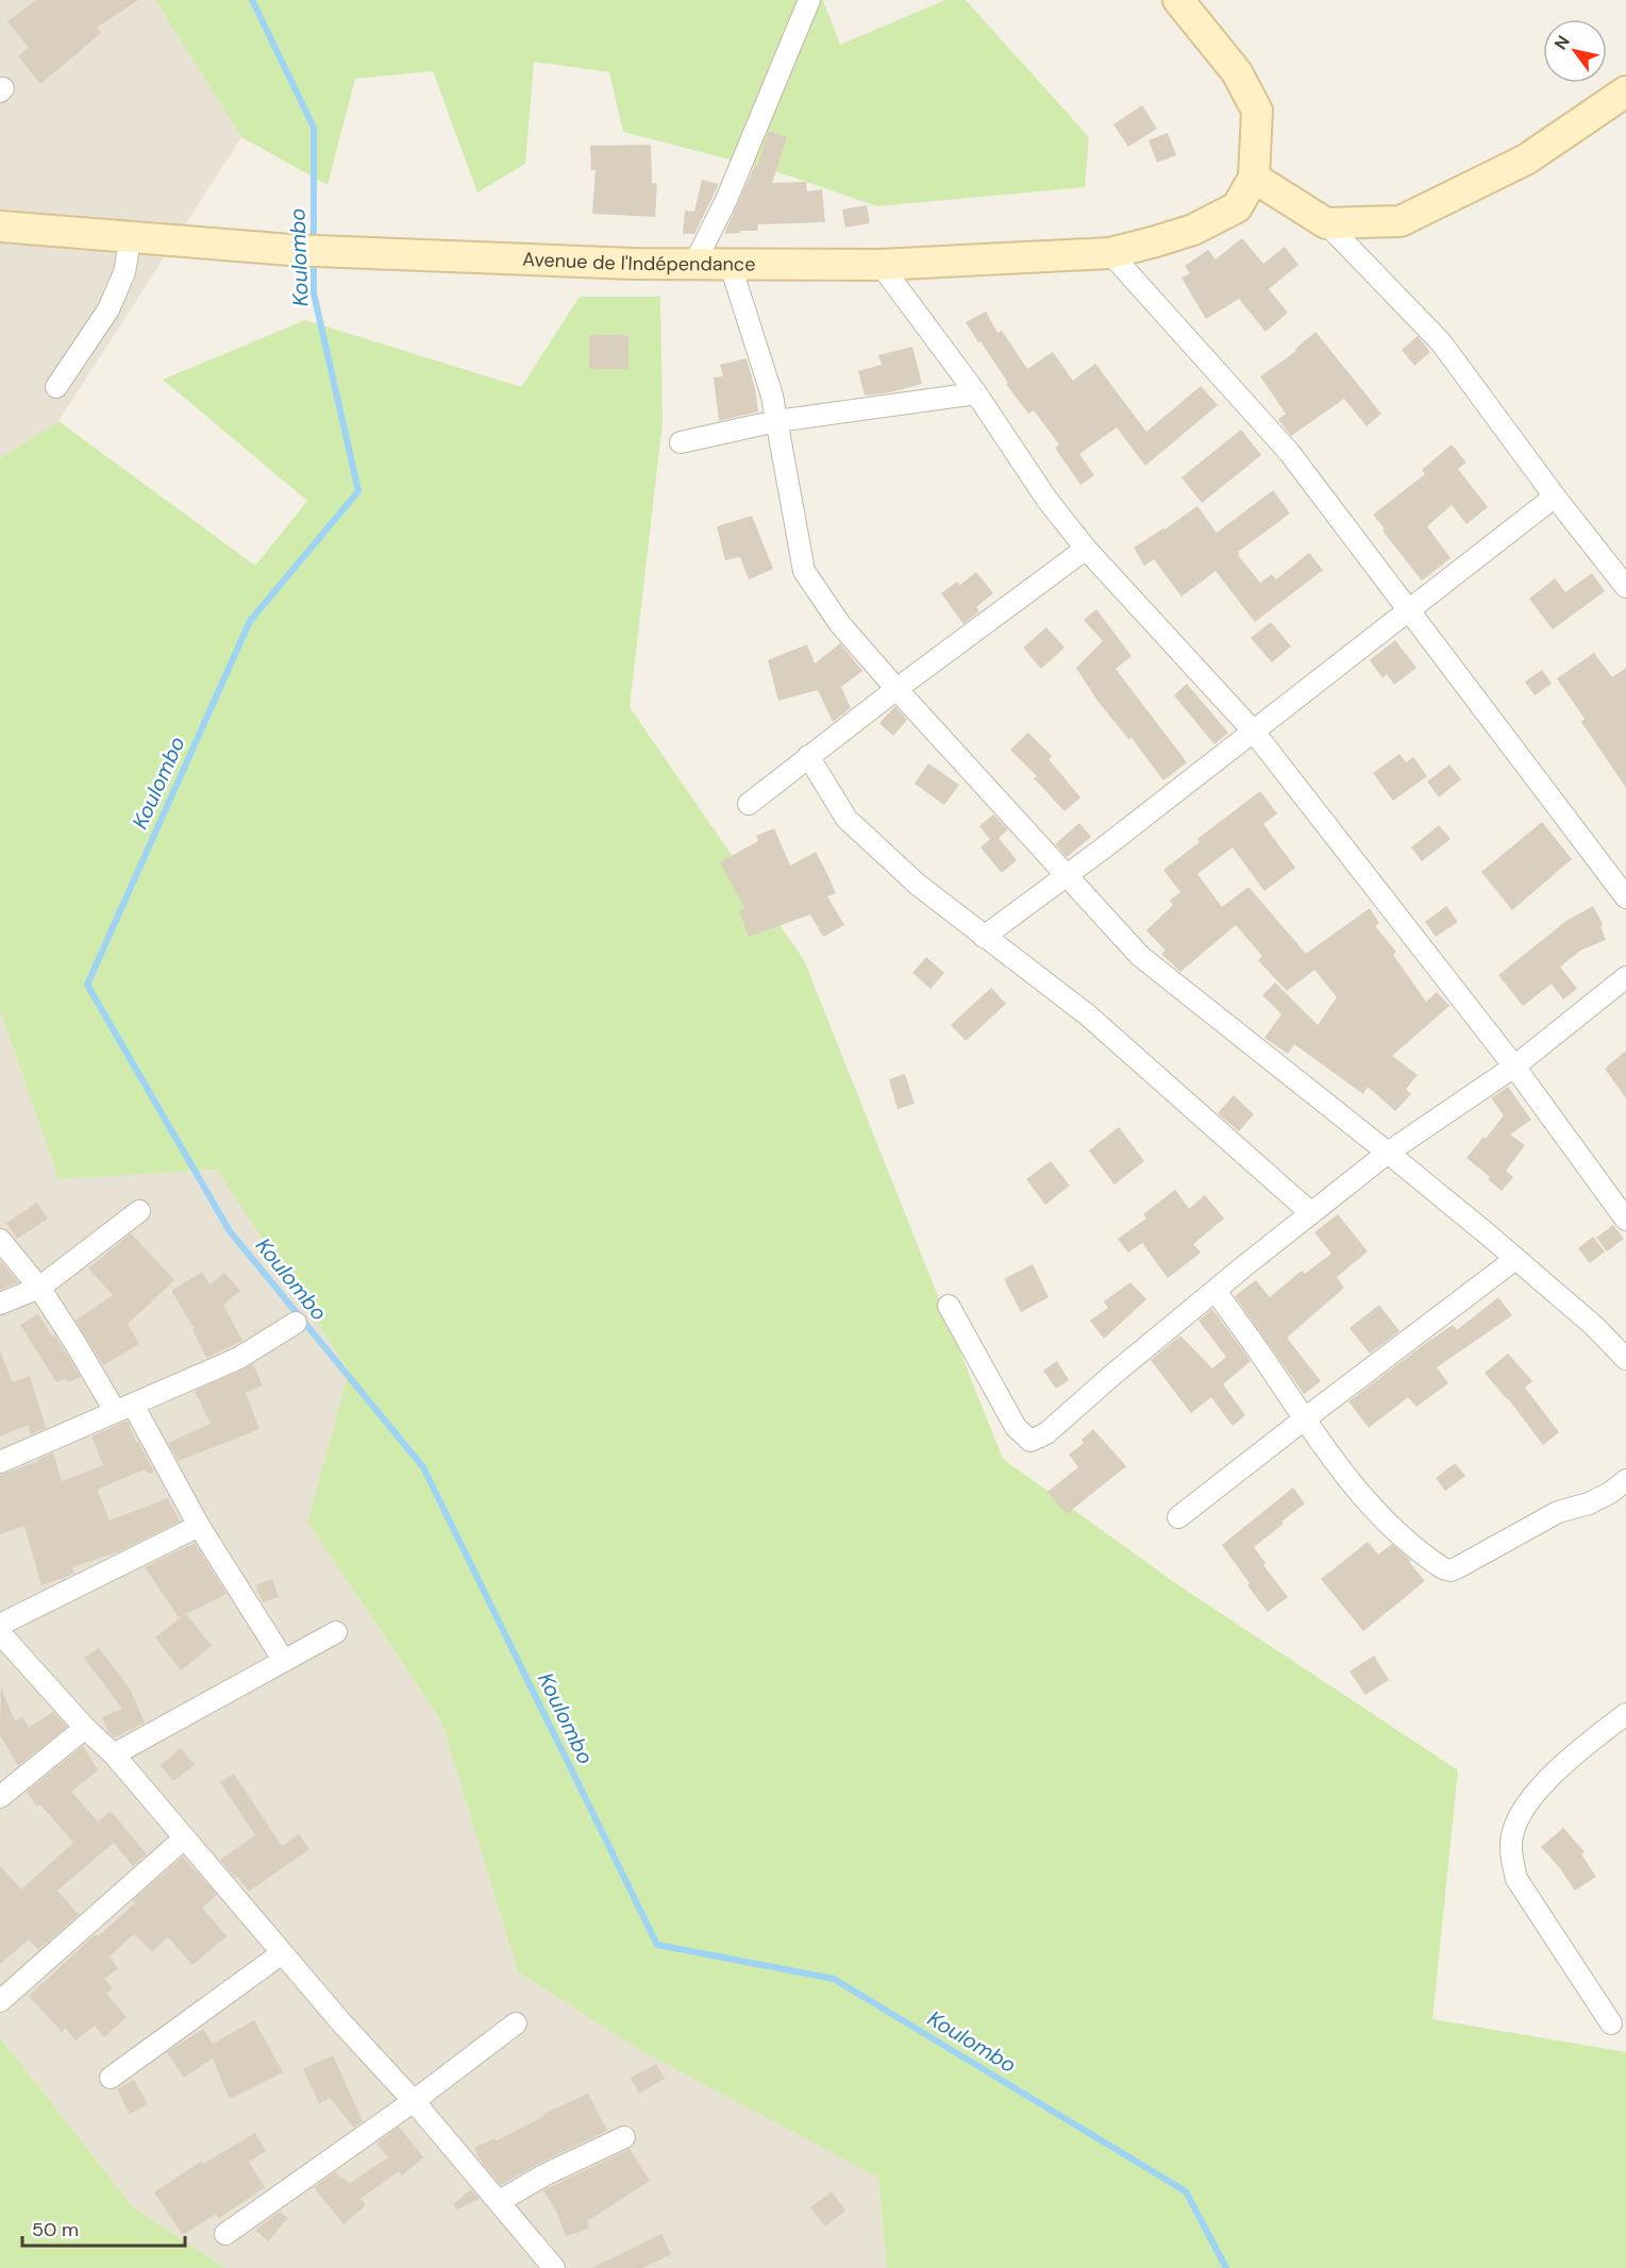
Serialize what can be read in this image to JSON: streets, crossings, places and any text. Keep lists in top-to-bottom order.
{
  "streets": {
    "street": ["Avenue de l'Indépendance"]
  },
  "water": ["Koulombo"],
  "scale_bar": "50 m",
  "north": "top left"
}
